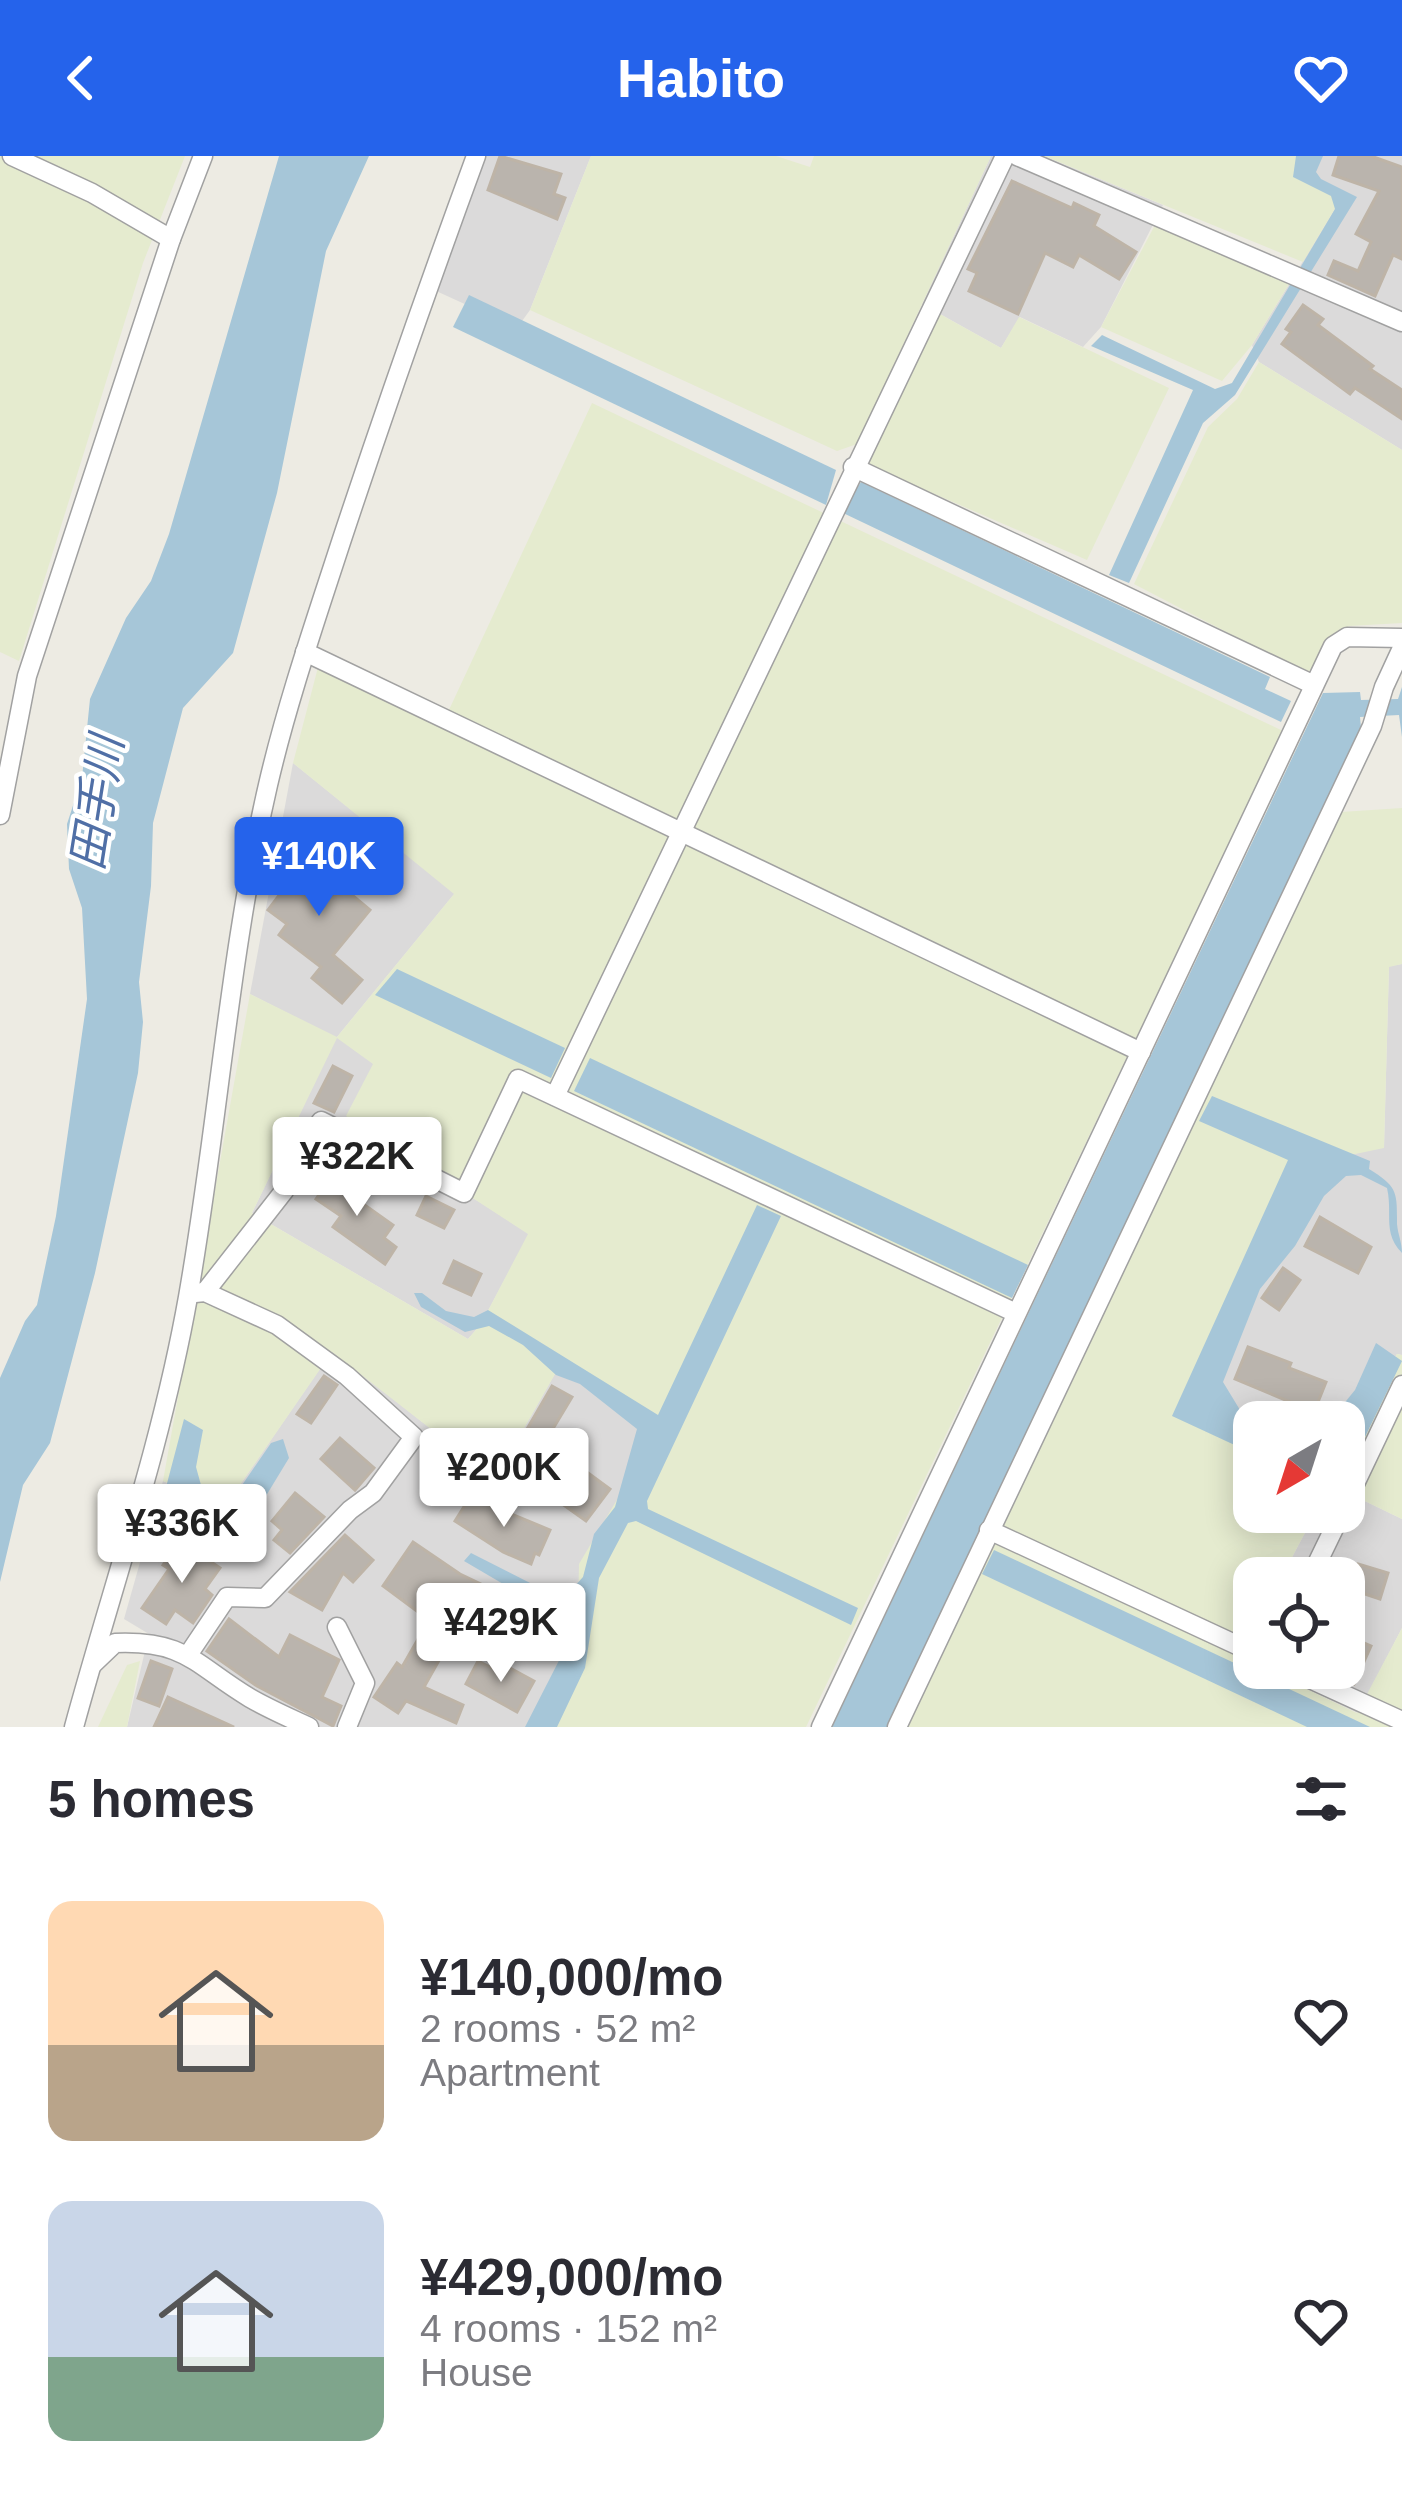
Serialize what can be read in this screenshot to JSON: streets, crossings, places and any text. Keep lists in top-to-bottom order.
{
  "water": ["田手川"],
  "north": "bottom left",
  "page": {
    "header": "Habito",
    "price": [
      "¥140K",
      "¥322K",
      "¥200K",
      "¥336K",
      "¥429K"
    ],
    "heading": "5 homes",
    "list": [
      {
        "name": "¥140,000/mo",
        "note": "2 rooms · 52 m² · Apartment"
      },
      {
        "name": "¥429,000/mo",
        "note": "4 rooms · 152 m² · House"
      }
    ]
  }
}
